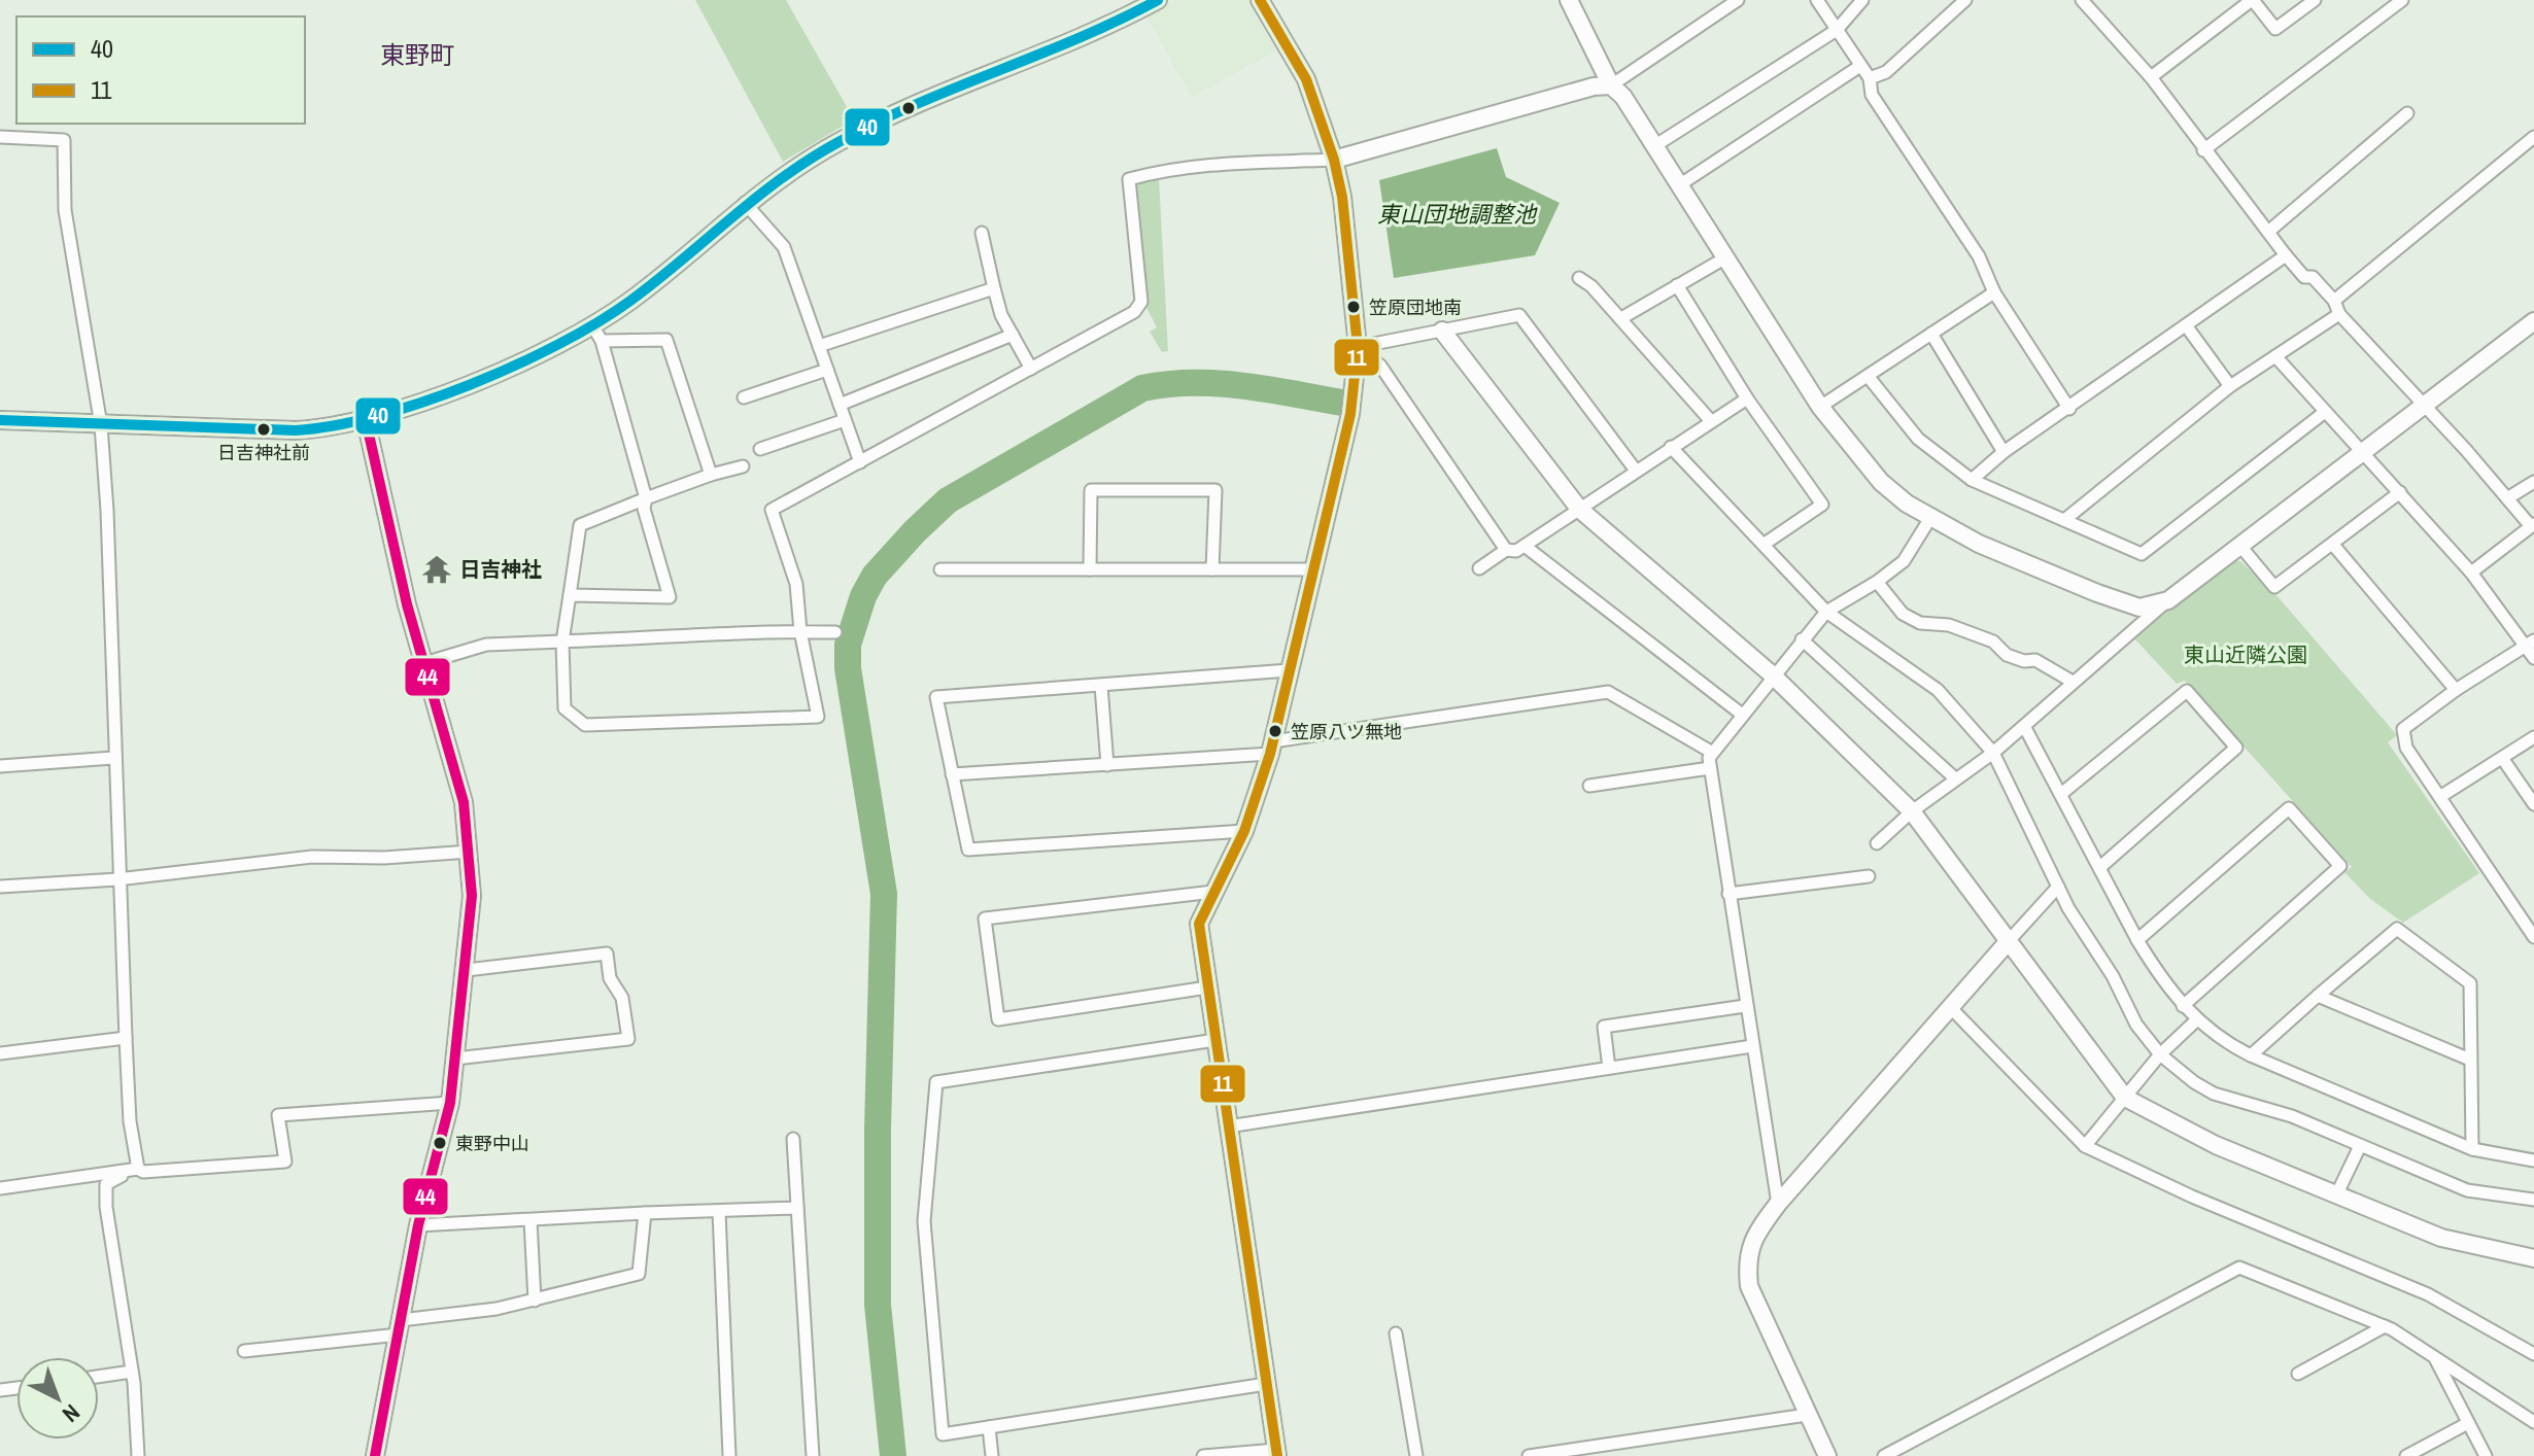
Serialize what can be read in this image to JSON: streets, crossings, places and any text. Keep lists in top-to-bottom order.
{
  "districts": ["東野町"],
  "water": ["東山団地調整池"],
  "parks": ["東山近隣公園"],
  "places": {
    "other": [
      "笠原団地南",
      "日吉神社前",
      "笠原八ツ無地",
      "東野中山"
    ],
    "temple": ["日吉神社"]
  },
  "lines": ["transit line 40", "transit line 11", "transit line 44"],
  "legend": ["40", "11"],
  "north": "bottom right"
}
